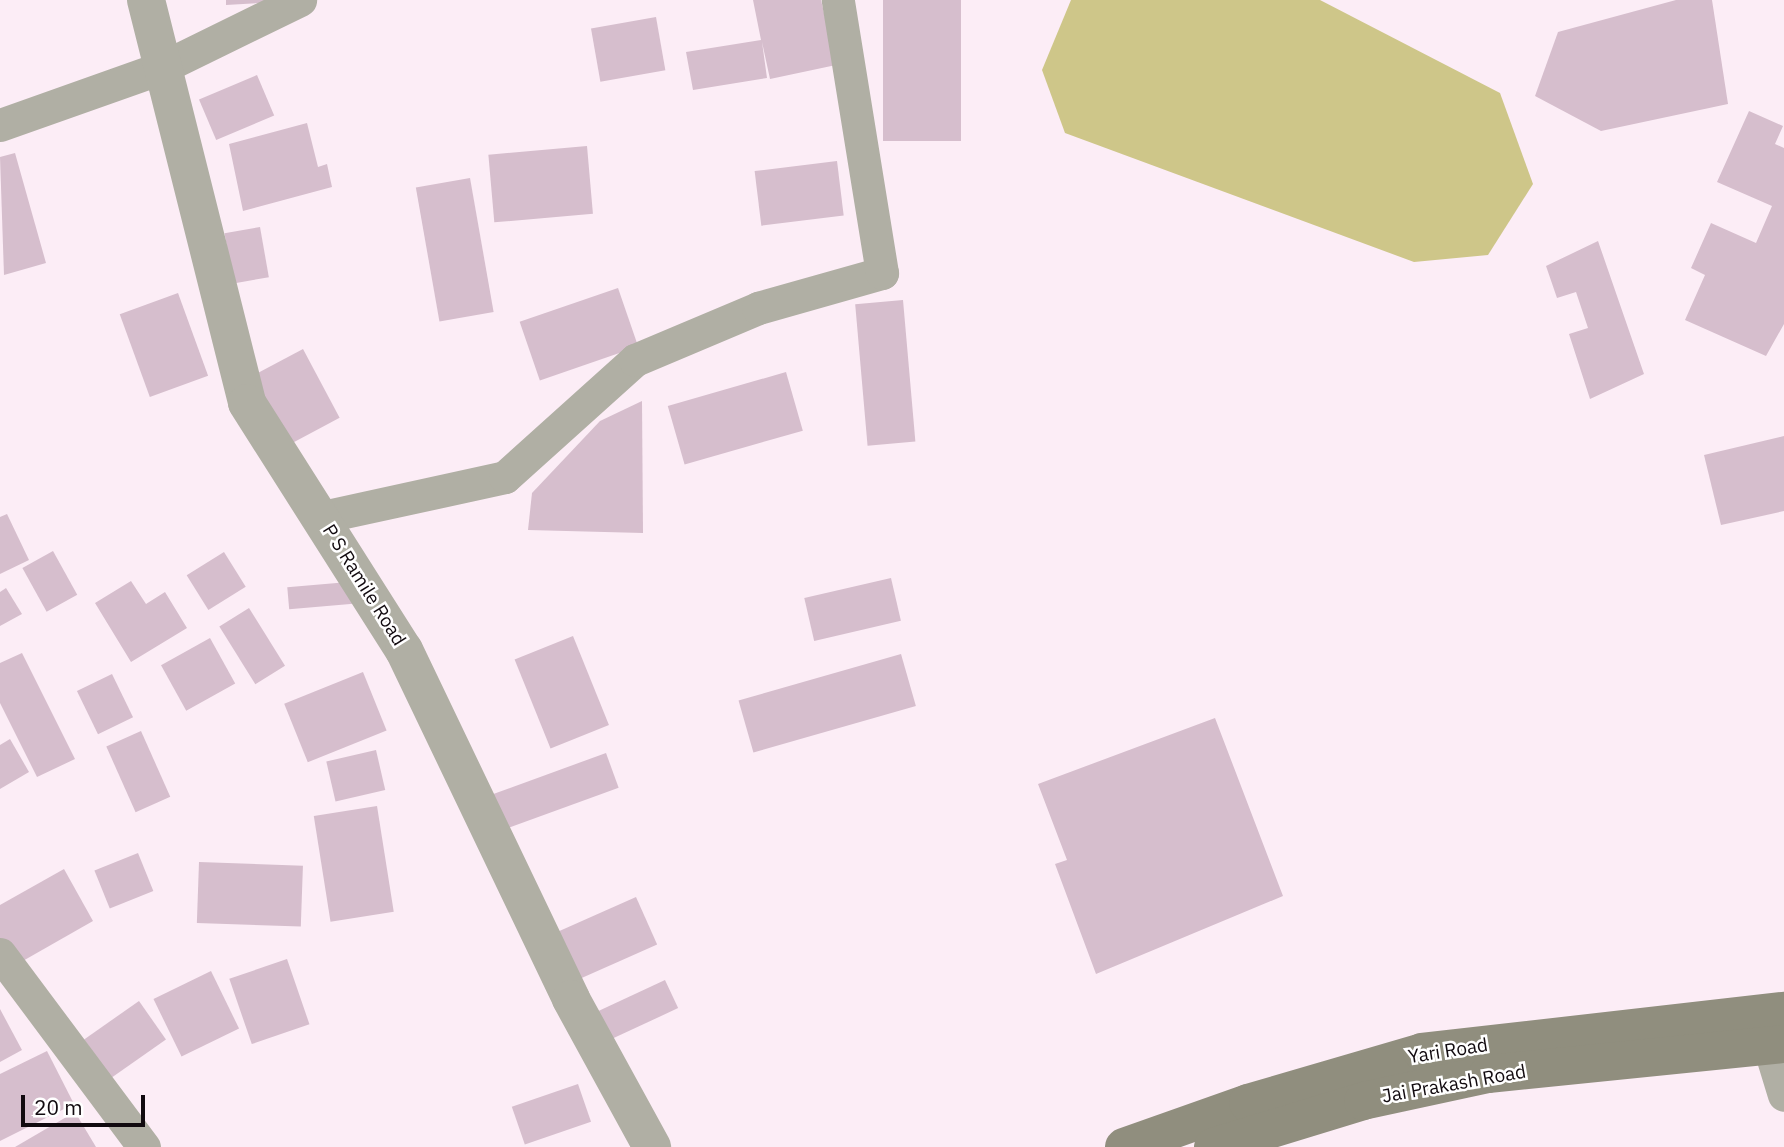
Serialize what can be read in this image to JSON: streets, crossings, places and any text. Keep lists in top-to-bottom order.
{
  "streets": {
    "main road": ["Yari Road", "Jai Prakash Road"],
    "street": ["P S Ramile Road"]
  },
  "scale_bar": "20 m"
}
